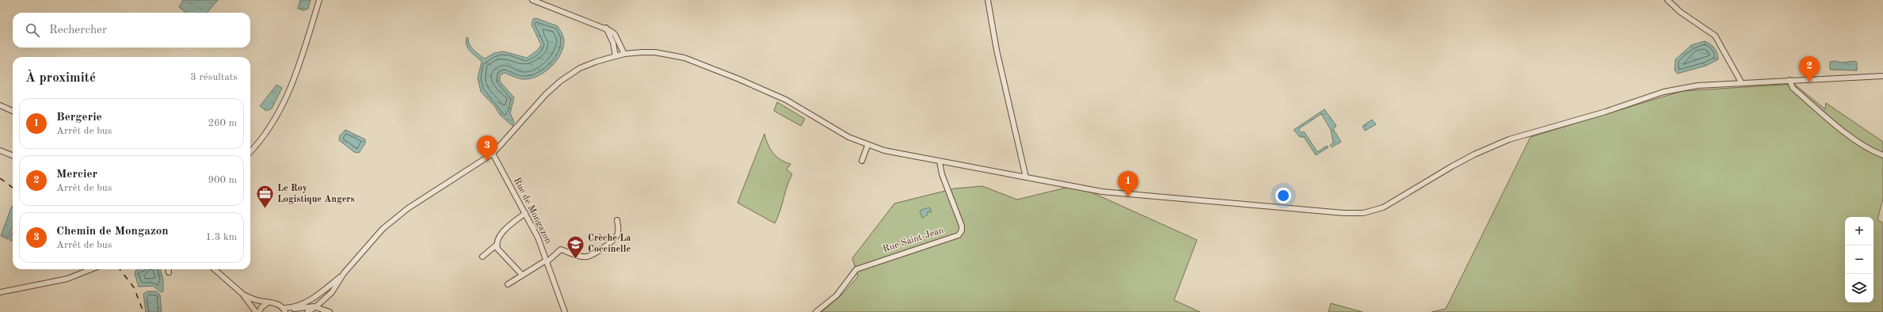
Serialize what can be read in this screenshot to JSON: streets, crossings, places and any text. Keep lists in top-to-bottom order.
{
  "streets": {
    "street": ["Rue de Mongazon", "Rue Saint-Jean"]
  },
  "places": {
    "office": ["Le Roy Logistique Angers"],
    "school or university": ["Crèche La Coccinelle"]
  },
  "page": {
    "search": "Rechercher",
    "pins": ["2", "3", "1"],
    "heading": ["À proximité", "3 résultats"],
    "list": [
      {
        "mark": "1",
        "name": "Bergerie",
        "note": "Arrêt de bus",
        "value": "260 m"
      },
      {
        "mark": "2",
        "name": "Mercier",
        "note": "Arrêt de bus",
        "value": "900 m"
      },
      {
        "mark": "3",
        "name": "Chemin de Mongazon",
        "note": "Arrêt de bus",
        "value": "1.3 km"
      }
    ],
    "map_buttons": ["+", "−"]
  }
}
